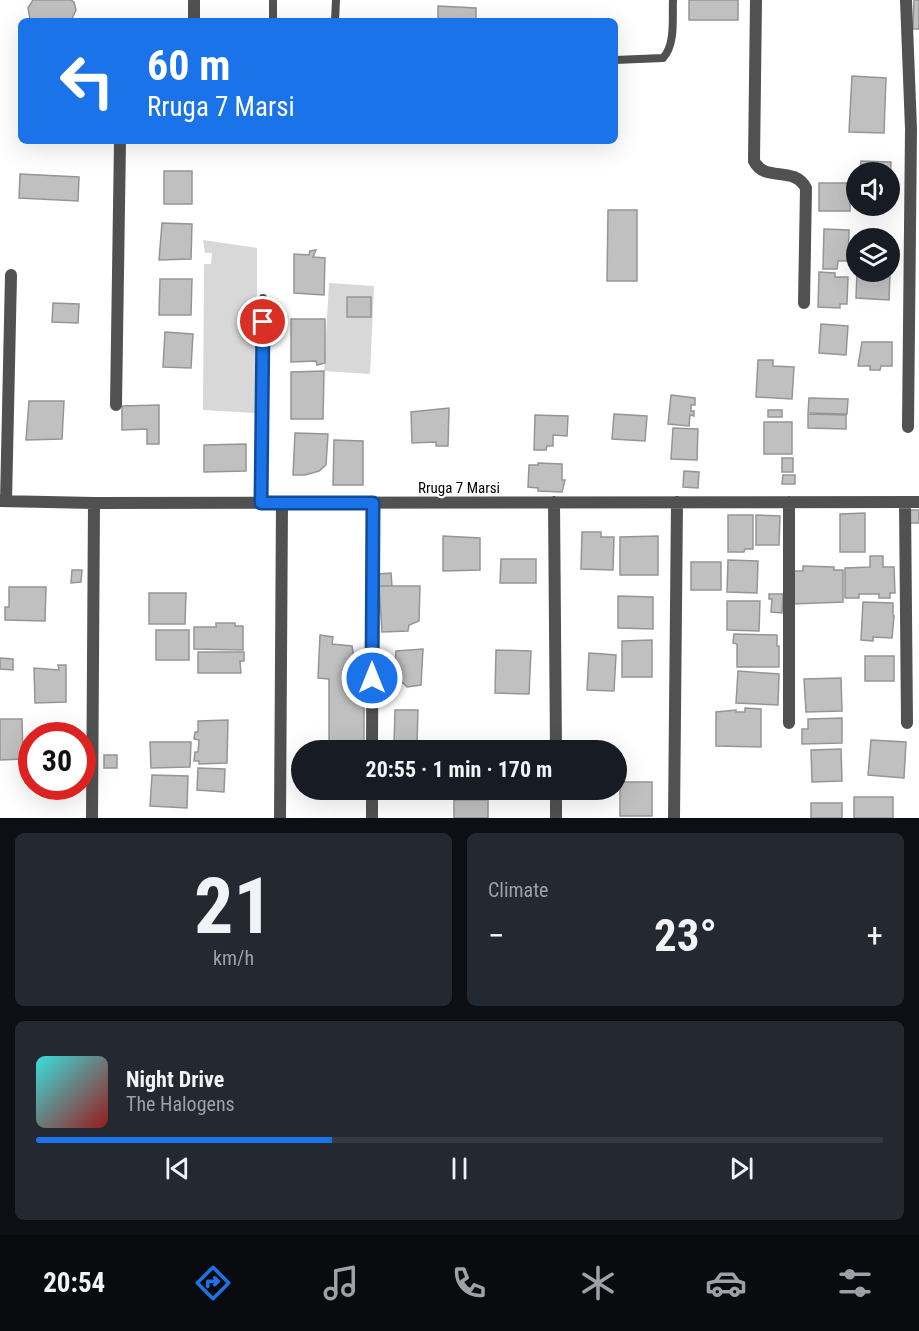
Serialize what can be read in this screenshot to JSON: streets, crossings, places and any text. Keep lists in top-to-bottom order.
{
  "streets": {
    "street": ["Rruga 7 Marsi"]
  },
  "page": {
    "turn": ["60 m", "Rruga 7 Marsi"],
    "limit": "30",
    "trip": "20:55 · 1 min · 170 m",
    "tile": [
      ["21", "km/h"],
      "Climate"
    ],
    "heat": ["−", "23°", "+"],
    "song": ["Night Drive", "The Halogens"],
    "tabs": "20:54"
  }
}
